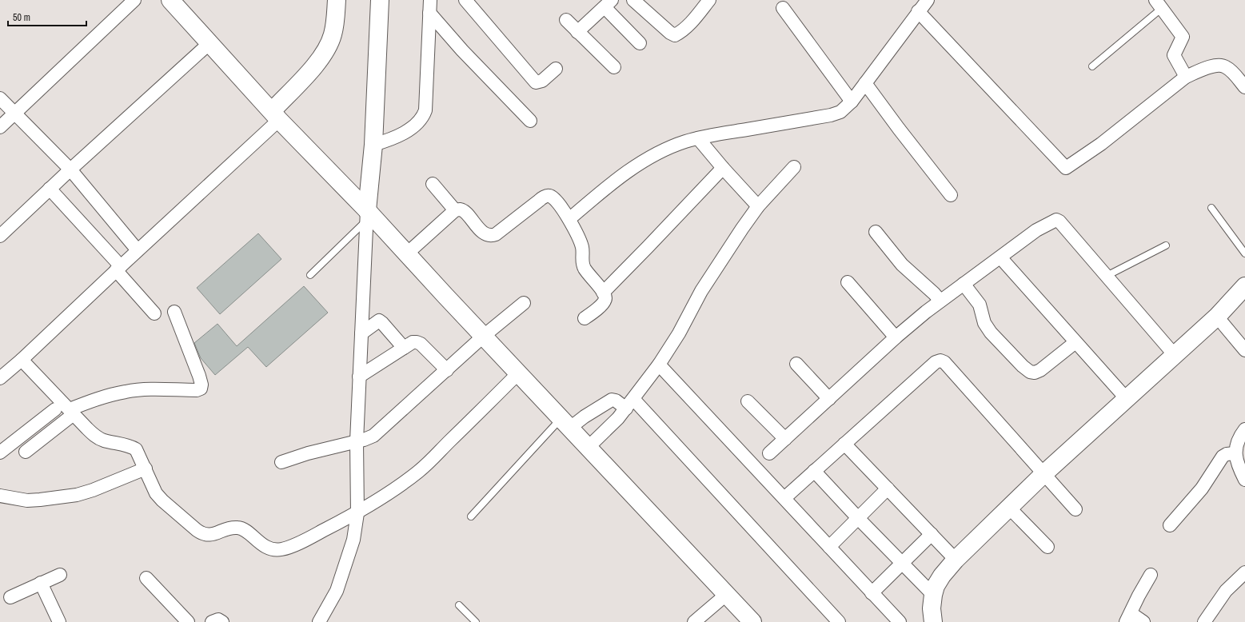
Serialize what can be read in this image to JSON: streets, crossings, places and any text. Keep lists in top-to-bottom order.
{
  "scale_bar": "50 m"
}
